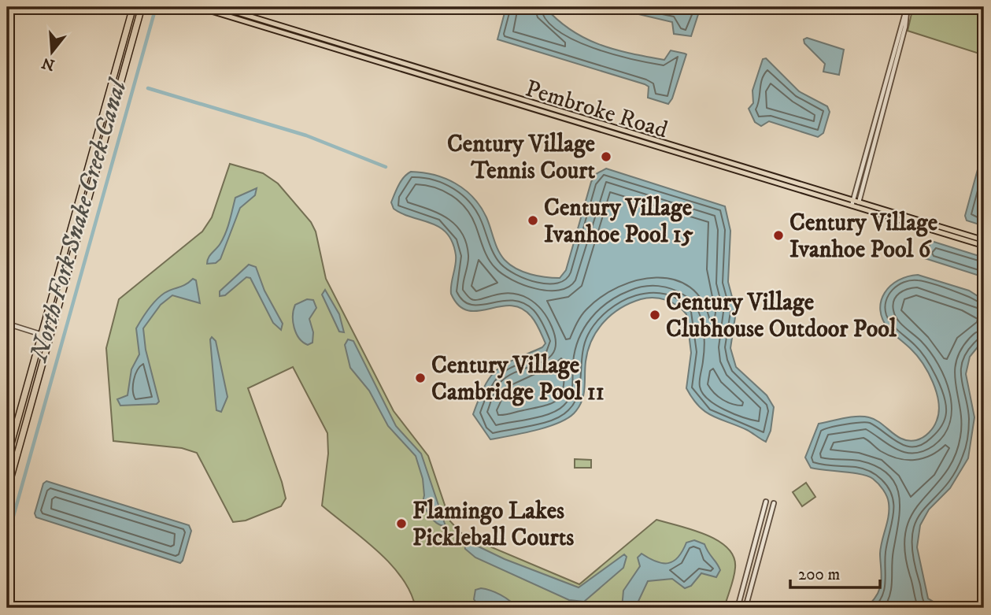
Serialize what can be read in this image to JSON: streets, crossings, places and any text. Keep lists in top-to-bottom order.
{
  "streets": {
    "main road": ["Pembroke Road"]
  },
  "water": ["North Fork Snake Creek Canal"],
  "places": [
    "Century Village Tennis Court",
    "Century Village Ivanhoe Pool 15",
    "Century Village Ivanhoe Pool 6",
    "Century Village Clubhouse Outdoor Pool",
    "Century Village Cambridge Pool 11",
    "Flamingo Lakes Pickleball Courts"
  ],
  "scale_bar": "200 m",
  "north": "bottom"
}
